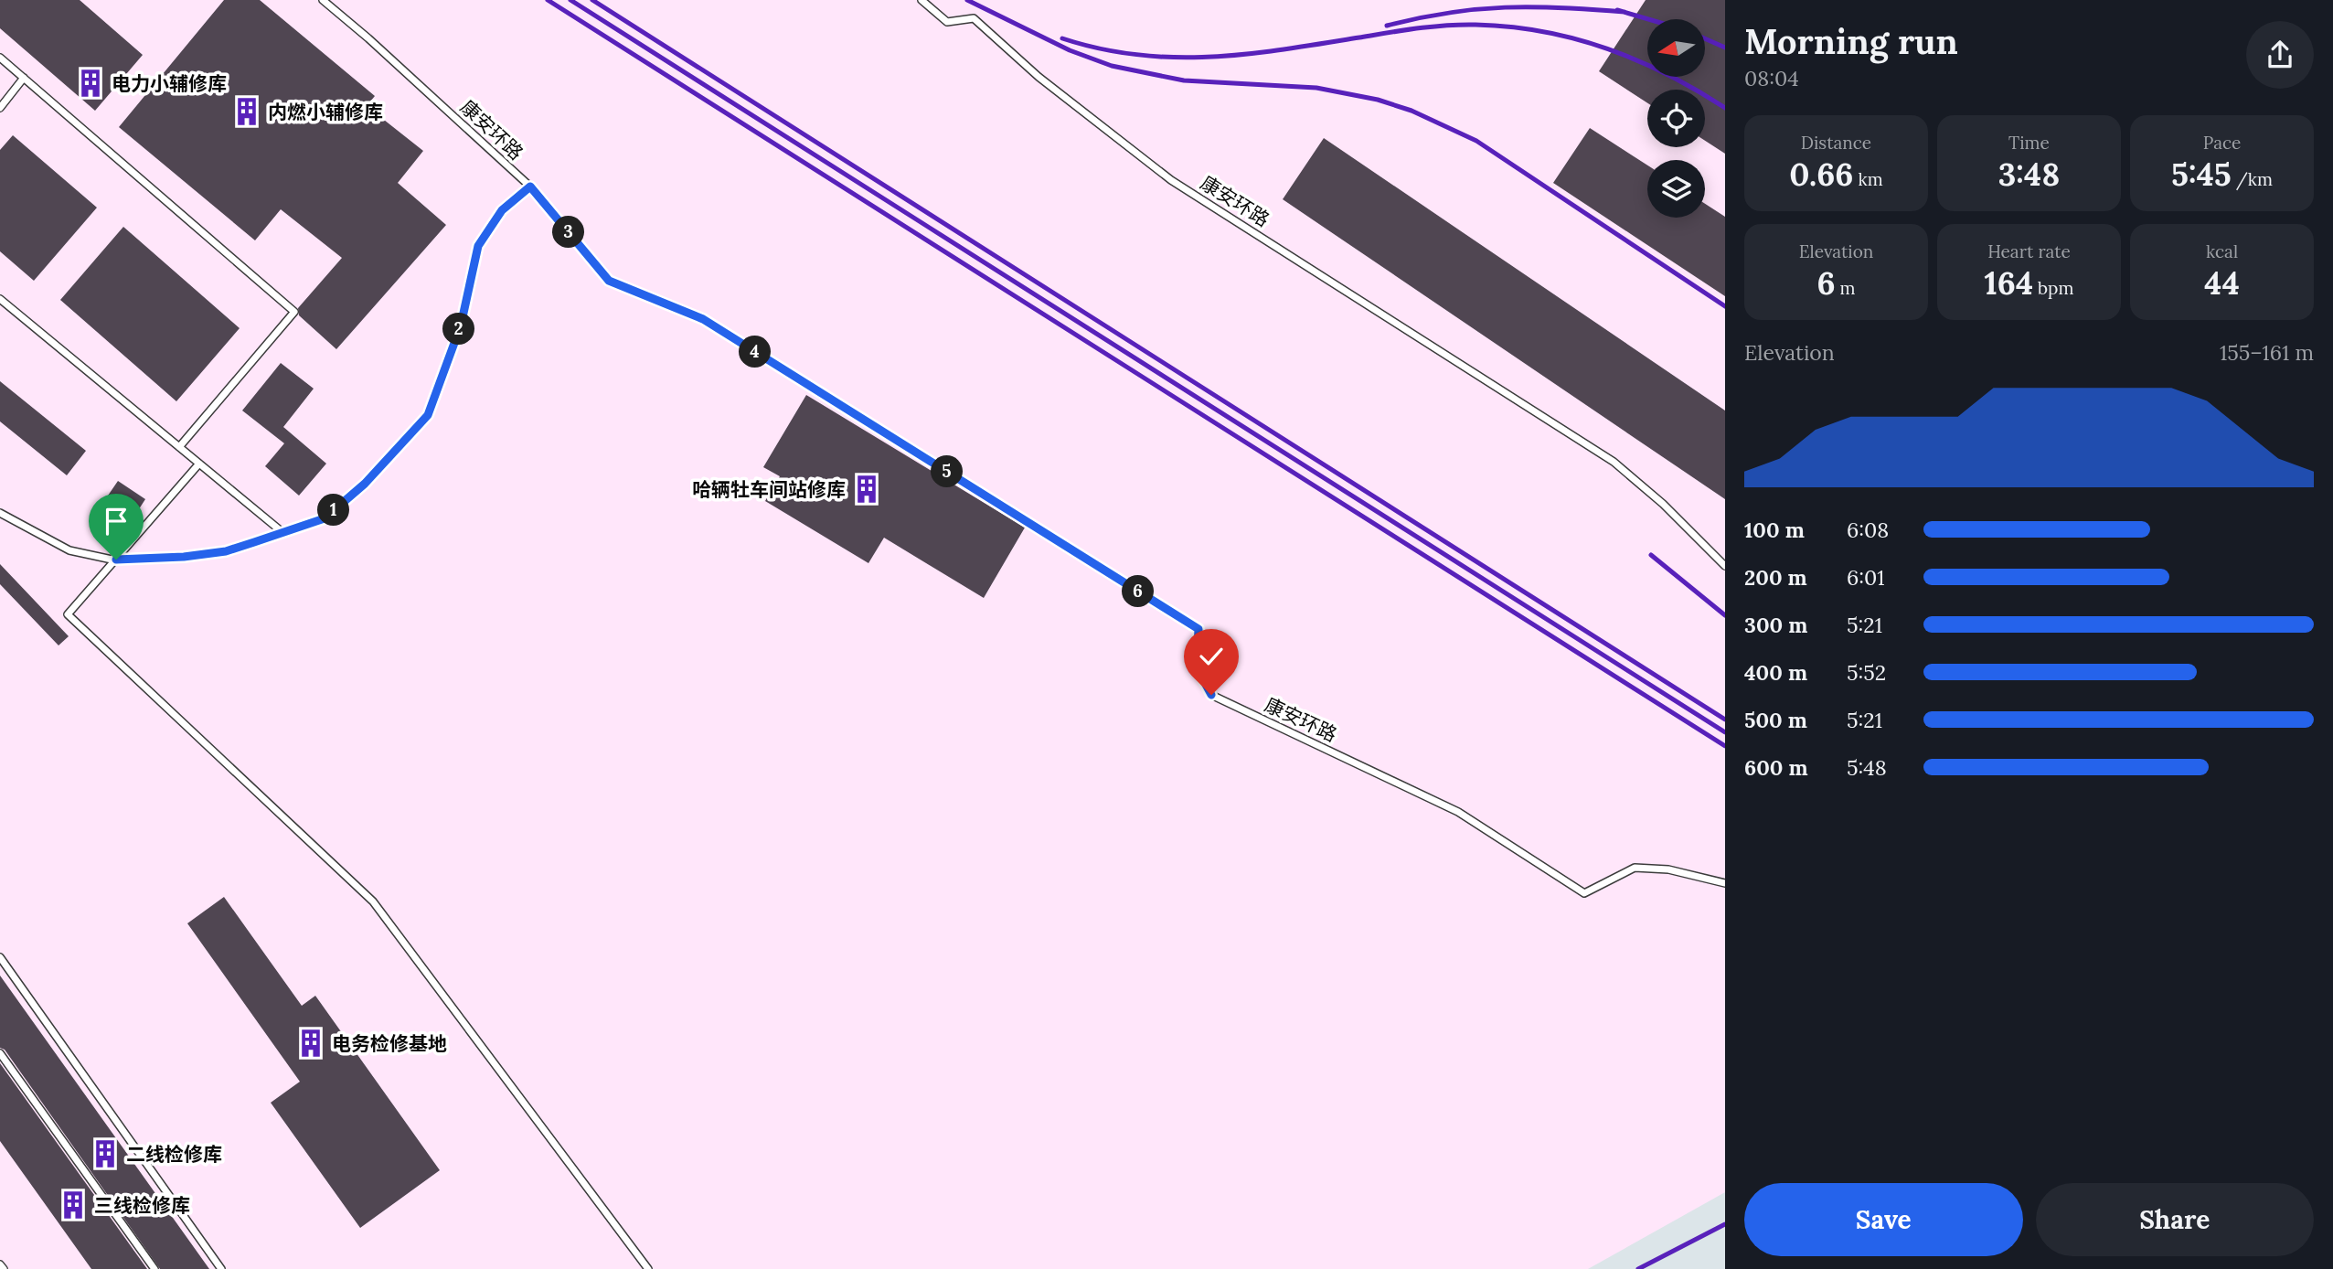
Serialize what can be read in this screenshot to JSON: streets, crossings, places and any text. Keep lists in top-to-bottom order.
{
  "streets": {
    "lane": ["康安环路"]
  },
  "places": {
    "building": [
      "电力小辅修库",
      "内燃小辅修库",
      "哈辆牡车间站修库",
      "电务检修基地",
      "二线检修库",
      "三线检修库"
    ]
  },
  "north": "left",
  "page": {
    "heading": ["Morning run", "08:04"],
    "stats": [
      ["Distance", "0.66 km"],
      ["Time", "3:48"],
      ["Pace", "5:45 /km"],
      ["Elevation", "6 m"],
      ["Heart rate", "164 bpm"],
      ["kcal", "44"]
    ],
    "pins": [
      "3",
      "2",
      "4",
      "5",
      "1",
      "6"
    ],
    "chart": ["Elevation", "155–161 m"],
    "list": [
      {
        "name": "100 m",
        "note": "6:08"
      },
      {
        "name": "200 m",
        "note": "6:01"
      },
      {
        "name": "300 m",
        "note": "5:21"
      },
      {
        "name": "400 m",
        "note": "5:52"
      },
      {
        "name": "500 m",
        "note": "5:21"
      },
      {
        "name": "600 m",
        "note": "5:48"
      }
    ],
    "buttons": ["Save", "Share"]
  }
}
